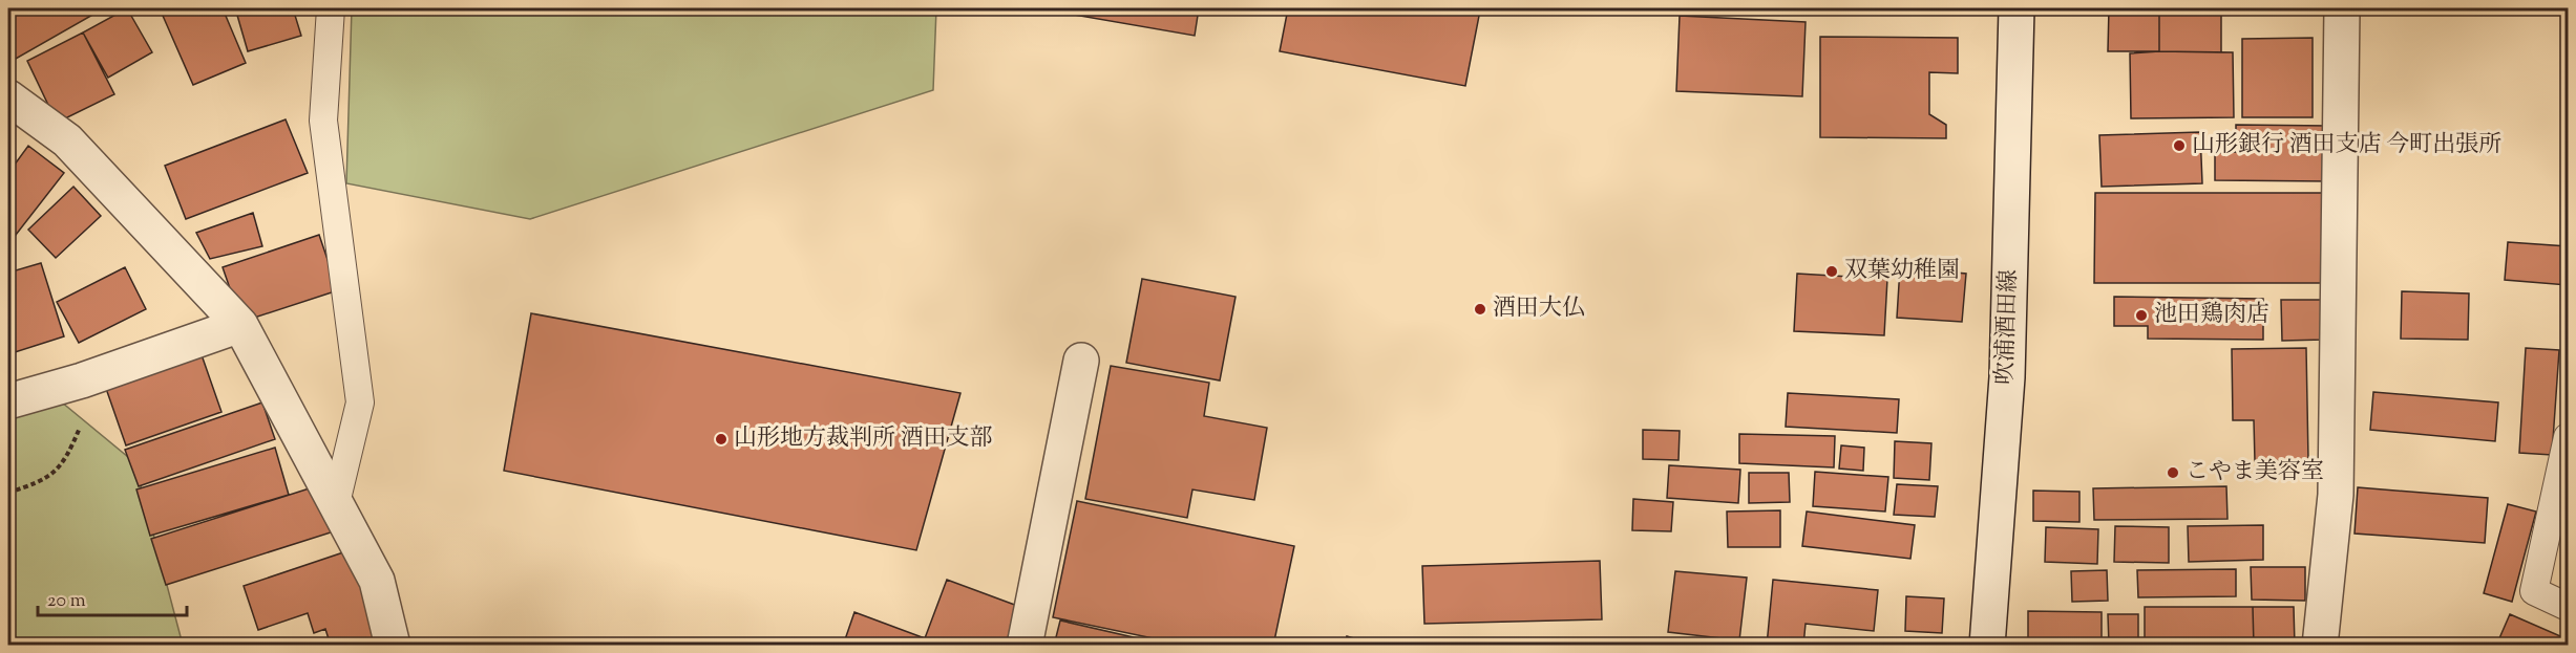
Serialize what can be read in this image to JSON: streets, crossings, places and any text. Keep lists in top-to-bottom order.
{
  "streets": {
    "street": ["吹浦酒田線"]
  },
  "places": [
    "山形銀行 酒田支店 今町出張所",
    "双葉幼稚園",
    "酒田大仏",
    "池田鶏肉店",
    "山形地方裁判所 酒田支部",
    "こやま美容室"
  ],
  "scale_bar": "20 m"
}
